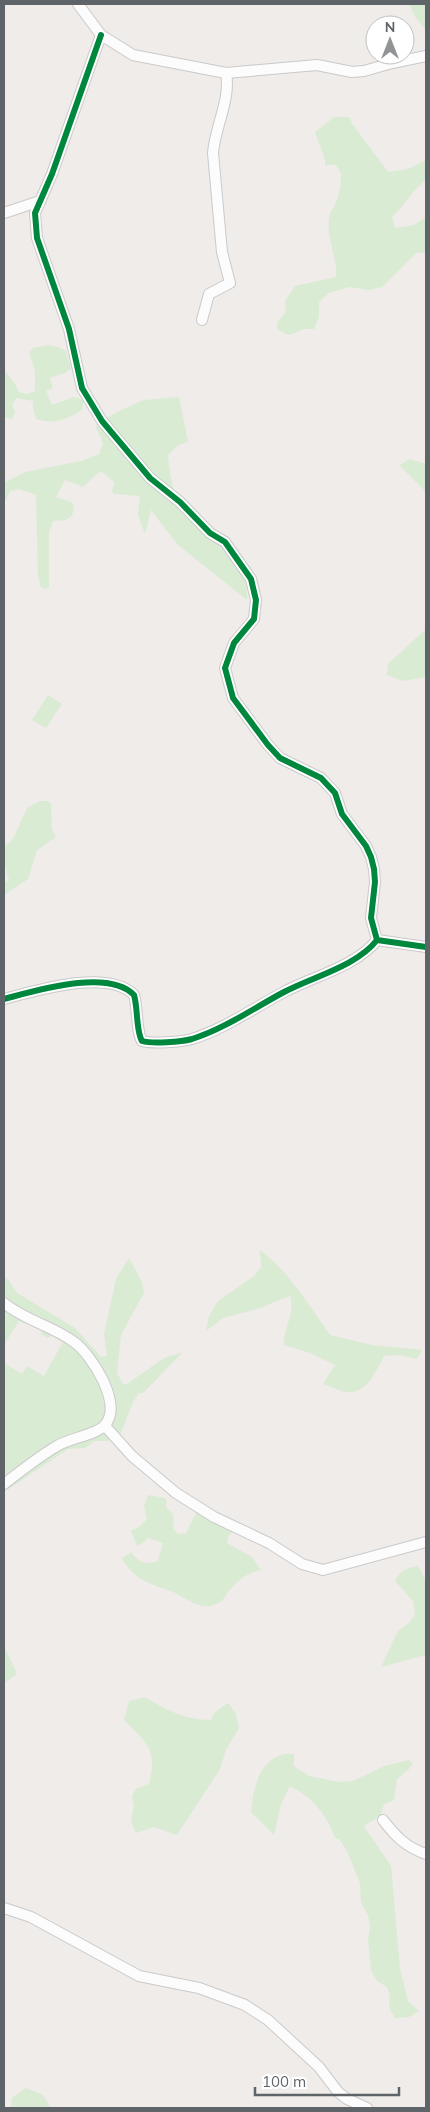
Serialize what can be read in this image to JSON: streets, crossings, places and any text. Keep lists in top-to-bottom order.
{
  "scale_bar": "100 m",
  "north": "top"
}
